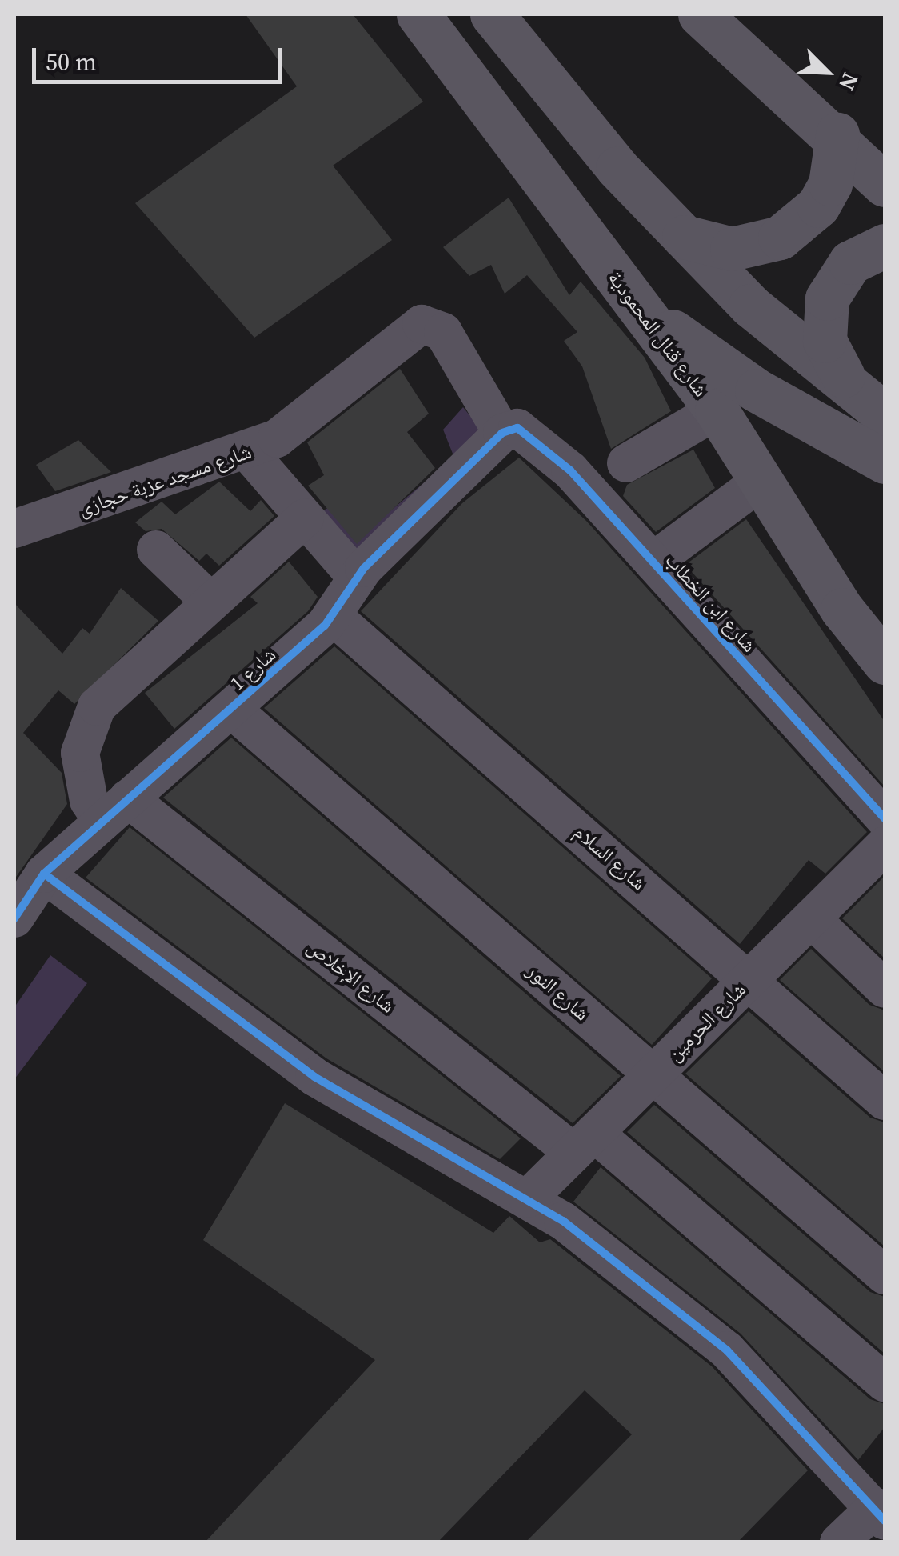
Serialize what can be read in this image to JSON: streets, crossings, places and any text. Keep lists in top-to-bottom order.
{
  "streets": {
    "main road": ["شارع قنال المحمودية"],
    "street": [
      "شارع مسجد عزبة حجازى",
      "شارع ابن الخطاب",
      "شارع 1",
      "شارع السلام",
      "شارع الإخلاص",
      "شارع النور",
      "شارع الحرمين"
    ]
  },
  "crossings": [
    ["شارع مسجد عزبة حجازى", "شارع ابن الخطاب"],
    ["شارع مسجد عزبة حجازى", "شارع 1"],
    ["شارع ابن الخطاب", "شارع 1"],
    ["شارع 1", "شارع السلام"],
    ["شارع 1", "شارع الإخلاص"],
    ["شارع 1", "شارع النور"],
    ["شارع السلام", "شارع الحرمين"],
    ["شارع الإخلاص", "شارع الحرمين"],
    ["شارع النور", "شارع الحرمين"]
  ],
  "scale_bar": "50 m",
  "north": "bottom right"
}
